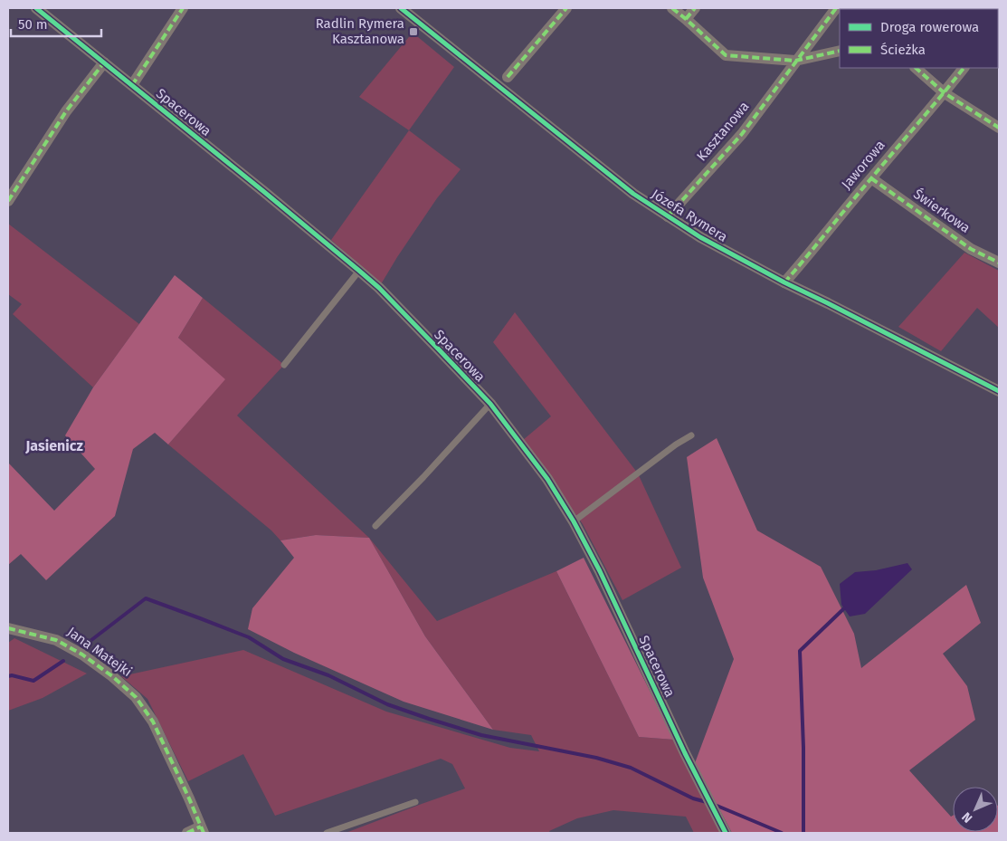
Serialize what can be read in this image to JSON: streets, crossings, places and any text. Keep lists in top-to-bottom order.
{
  "streets": {
    "street": [
      "Spacerowa",
      "Kasztanowa",
      "Jaworowa",
      "Świerkowa",
      "Józefa Rymera",
      "Jana Matejki"
    ]
  },
  "crossings": [
    ["Kasztanowa", "Józefa Rymera"],
    ["Jaworowa", "Świerkowa"],
    ["Jaworowa", "Józefa Rymera"]
  ],
  "districts": ["Jasienicz"],
  "places": {
    "transit": ["Radlin Rymera Kasztanowa"]
  },
  "legend": ["Droga rowerowa", "Ścieżka"],
  "scale_bar": "50 m",
  "north": "bottom left"
}
